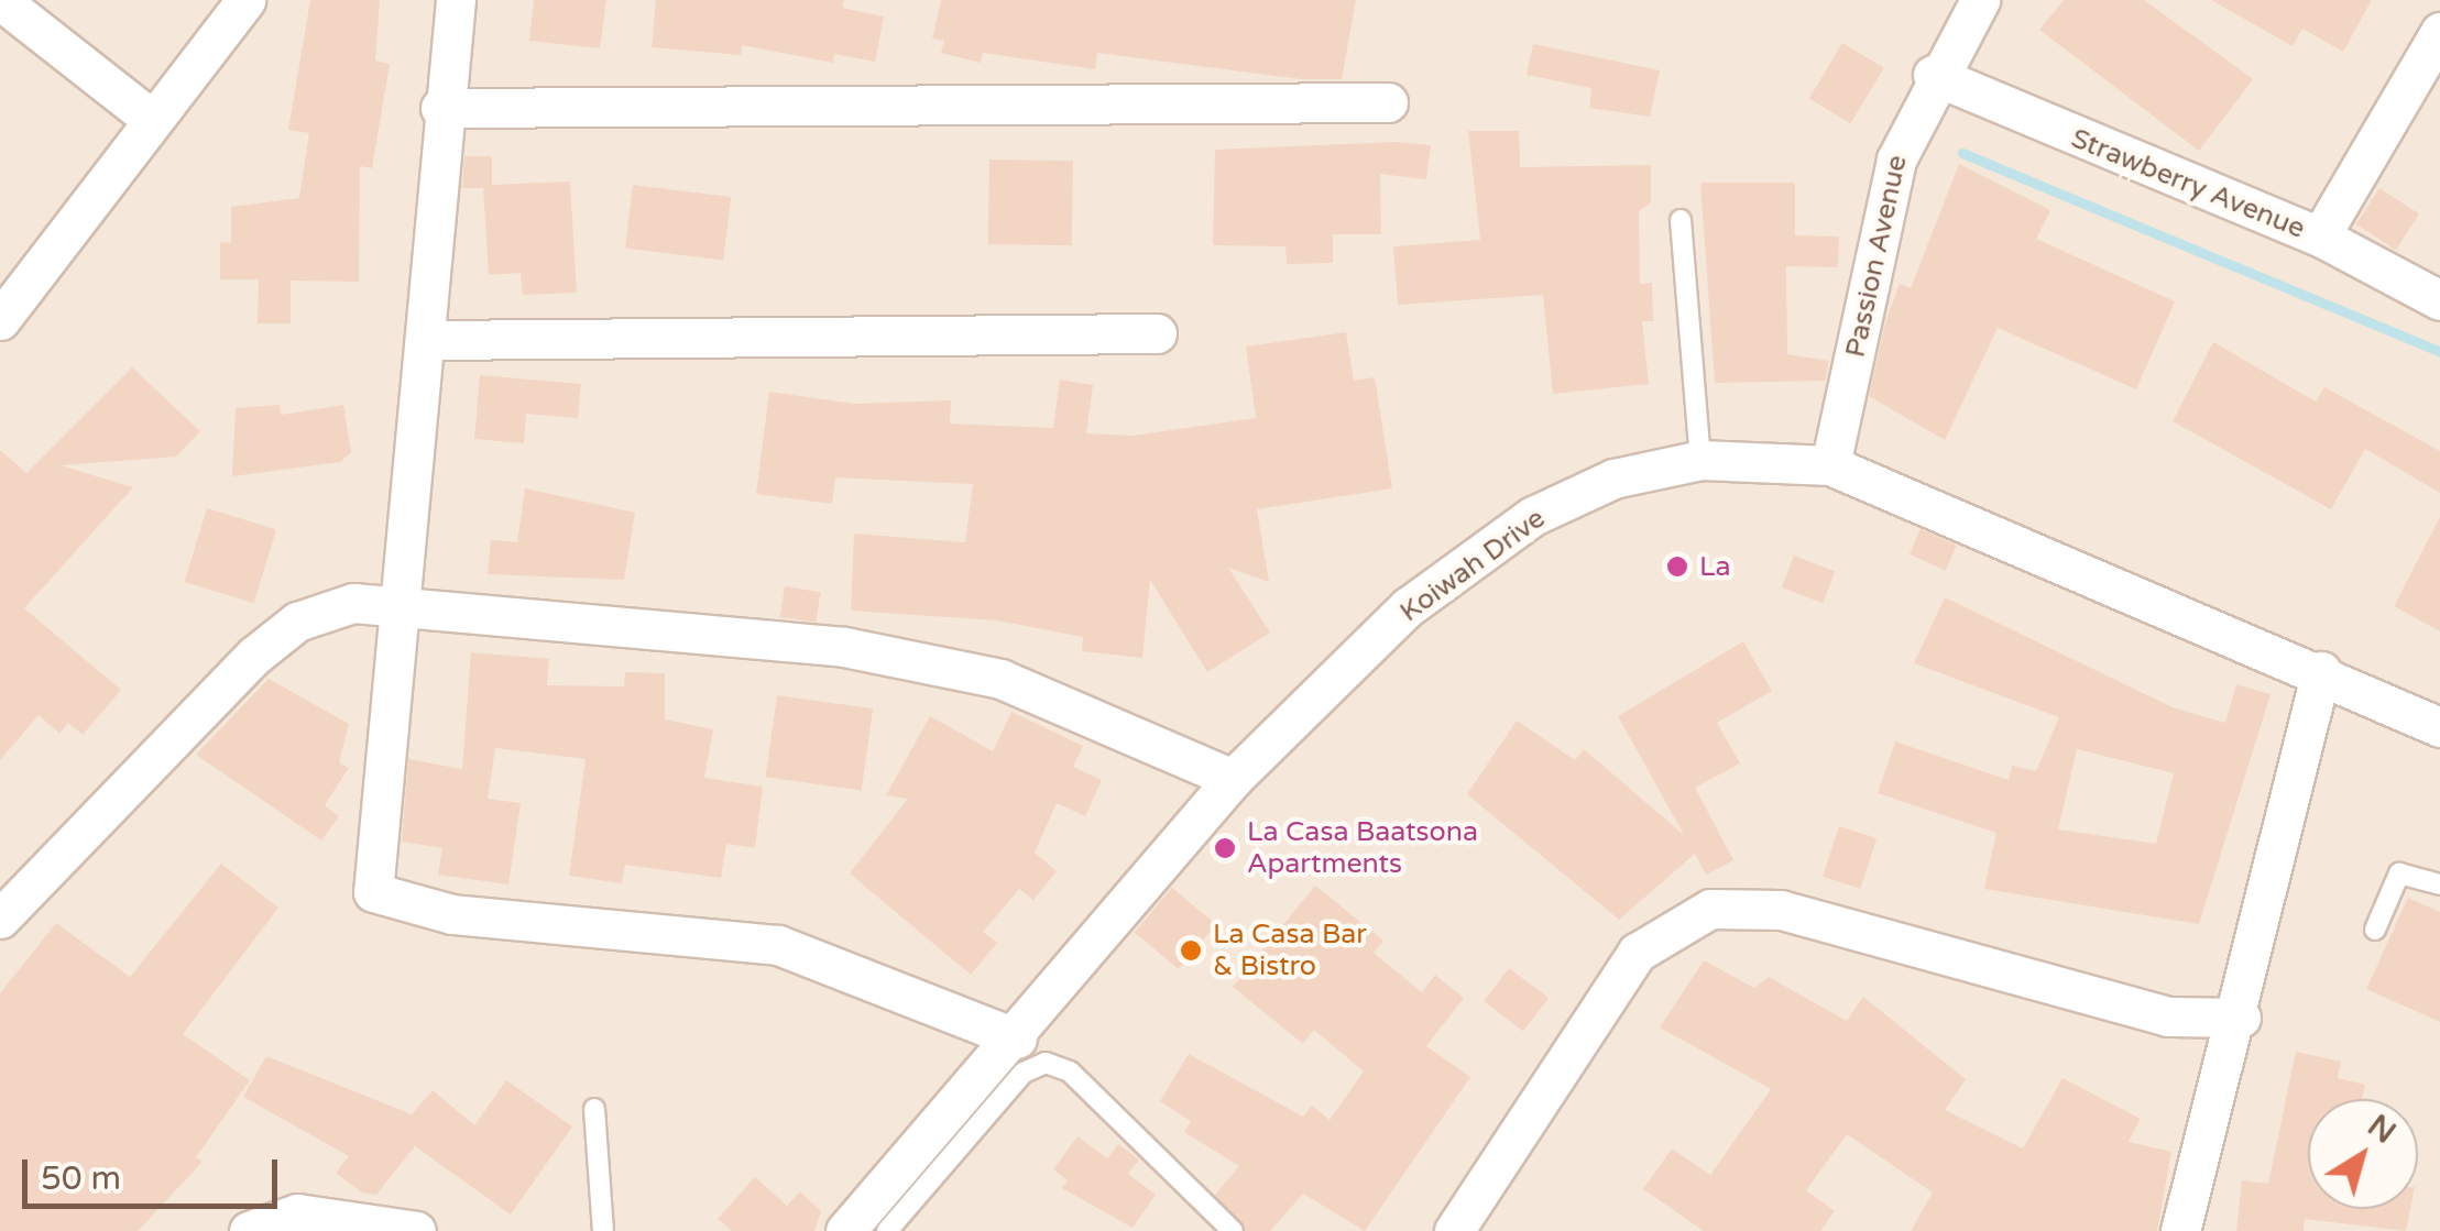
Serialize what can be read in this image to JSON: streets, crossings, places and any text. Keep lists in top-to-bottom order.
{
  "streets": {
    "street": ["Strawberry Avenue", "Passion Avenue", "Koiwah Drive"]
  },
  "crossings": [
    ["Strawberry Avenue", "Passion Avenue"],
    ["Passion Avenue", "Koiwah Drive"]
  ],
  "places": ["La", "La Casa Baatsona Apartments", "La Casa Bar & Bistro"],
  "scale_bar": "50 m",
  "north": "top right"
}
